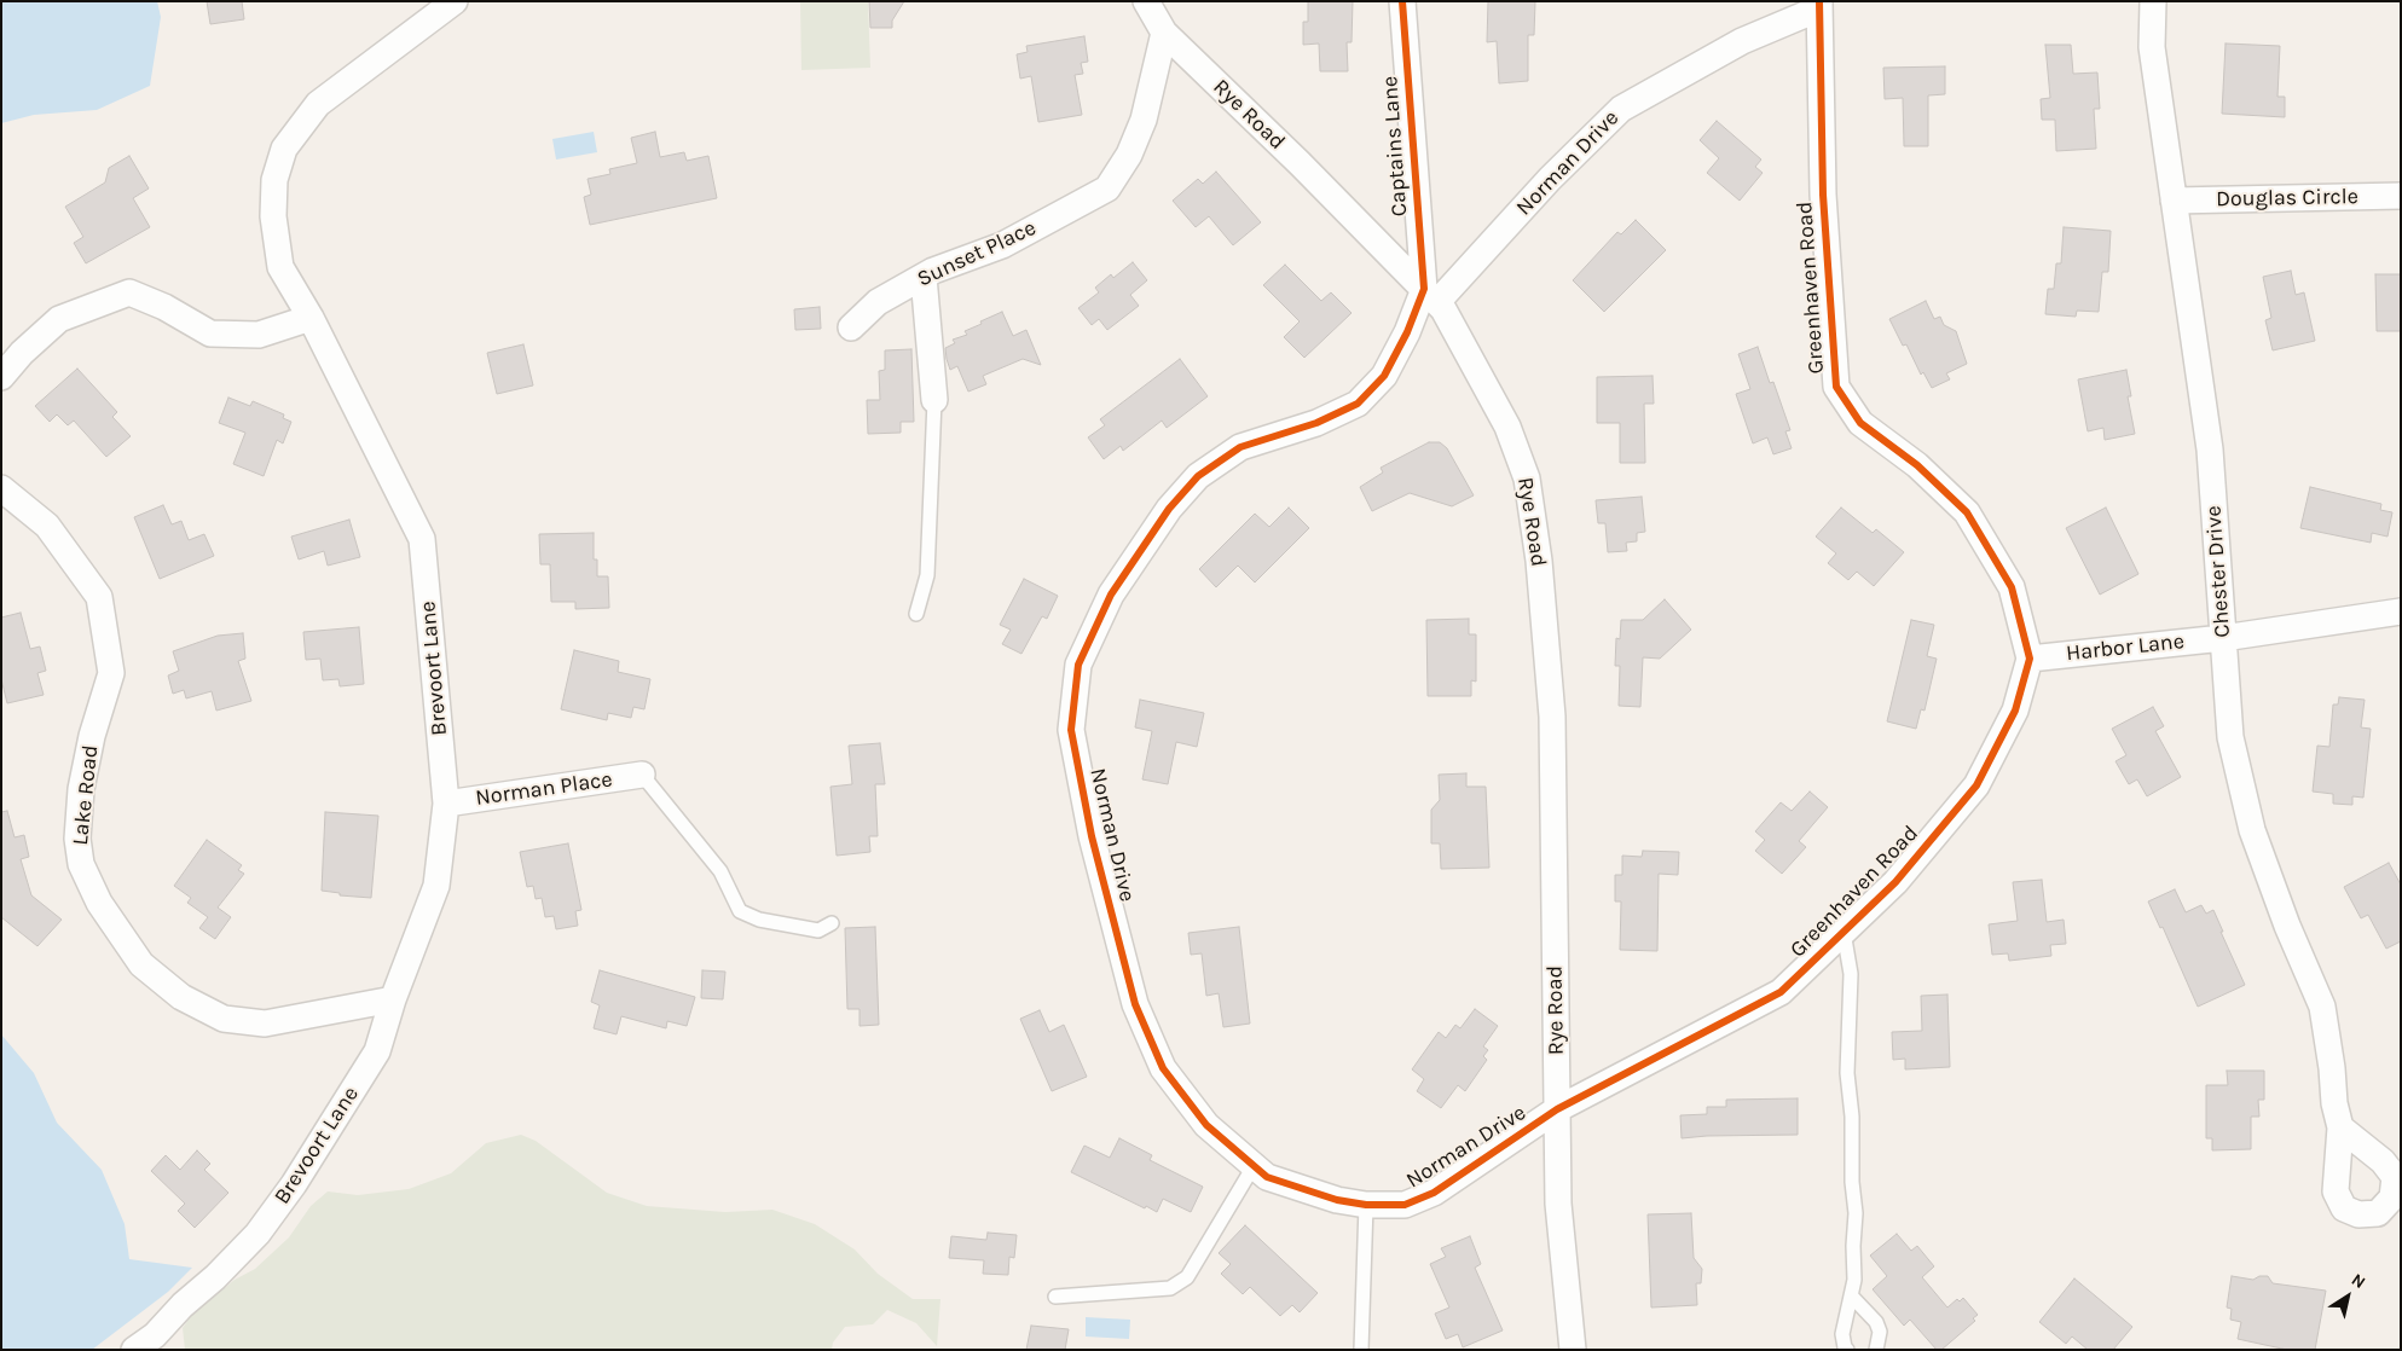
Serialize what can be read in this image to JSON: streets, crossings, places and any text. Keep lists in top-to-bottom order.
{
  "streets": {
    "street": [
      "Rye Road",
      "Captains Lane",
      "Norman Drive",
      "Douglas Circle",
      "Sunset Place",
      "Greenhaven Road",
      "Chester Drive",
      "Harbor Lane",
      "Brevoort Lane",
      "Norman Place",
      "Lake Road"
    ]
  },
  "crossings": [
    ["Rye Road", "Captains Lane"],
    ["Rye Road", "Norman Drive"],
    ["Rye Road", "Sunset Place"],
    ["Rye Road", "Greenhaven Road"],
    ["Captains Lane", "Norman Drive"],
    ["Norman Drive", "Greenhaven Road"],
    ["Douglas Circle", "Chester Drive"],
    ["Greenhaven Road", "Harbor Lane"],
    ["Chester Drive", "Harbor Lane"],
    ["Brevoort Lane", "Norman Place"],
    ["Brevoort Lane", "Lake Road"]
  ],
  "north": "top right"
}
